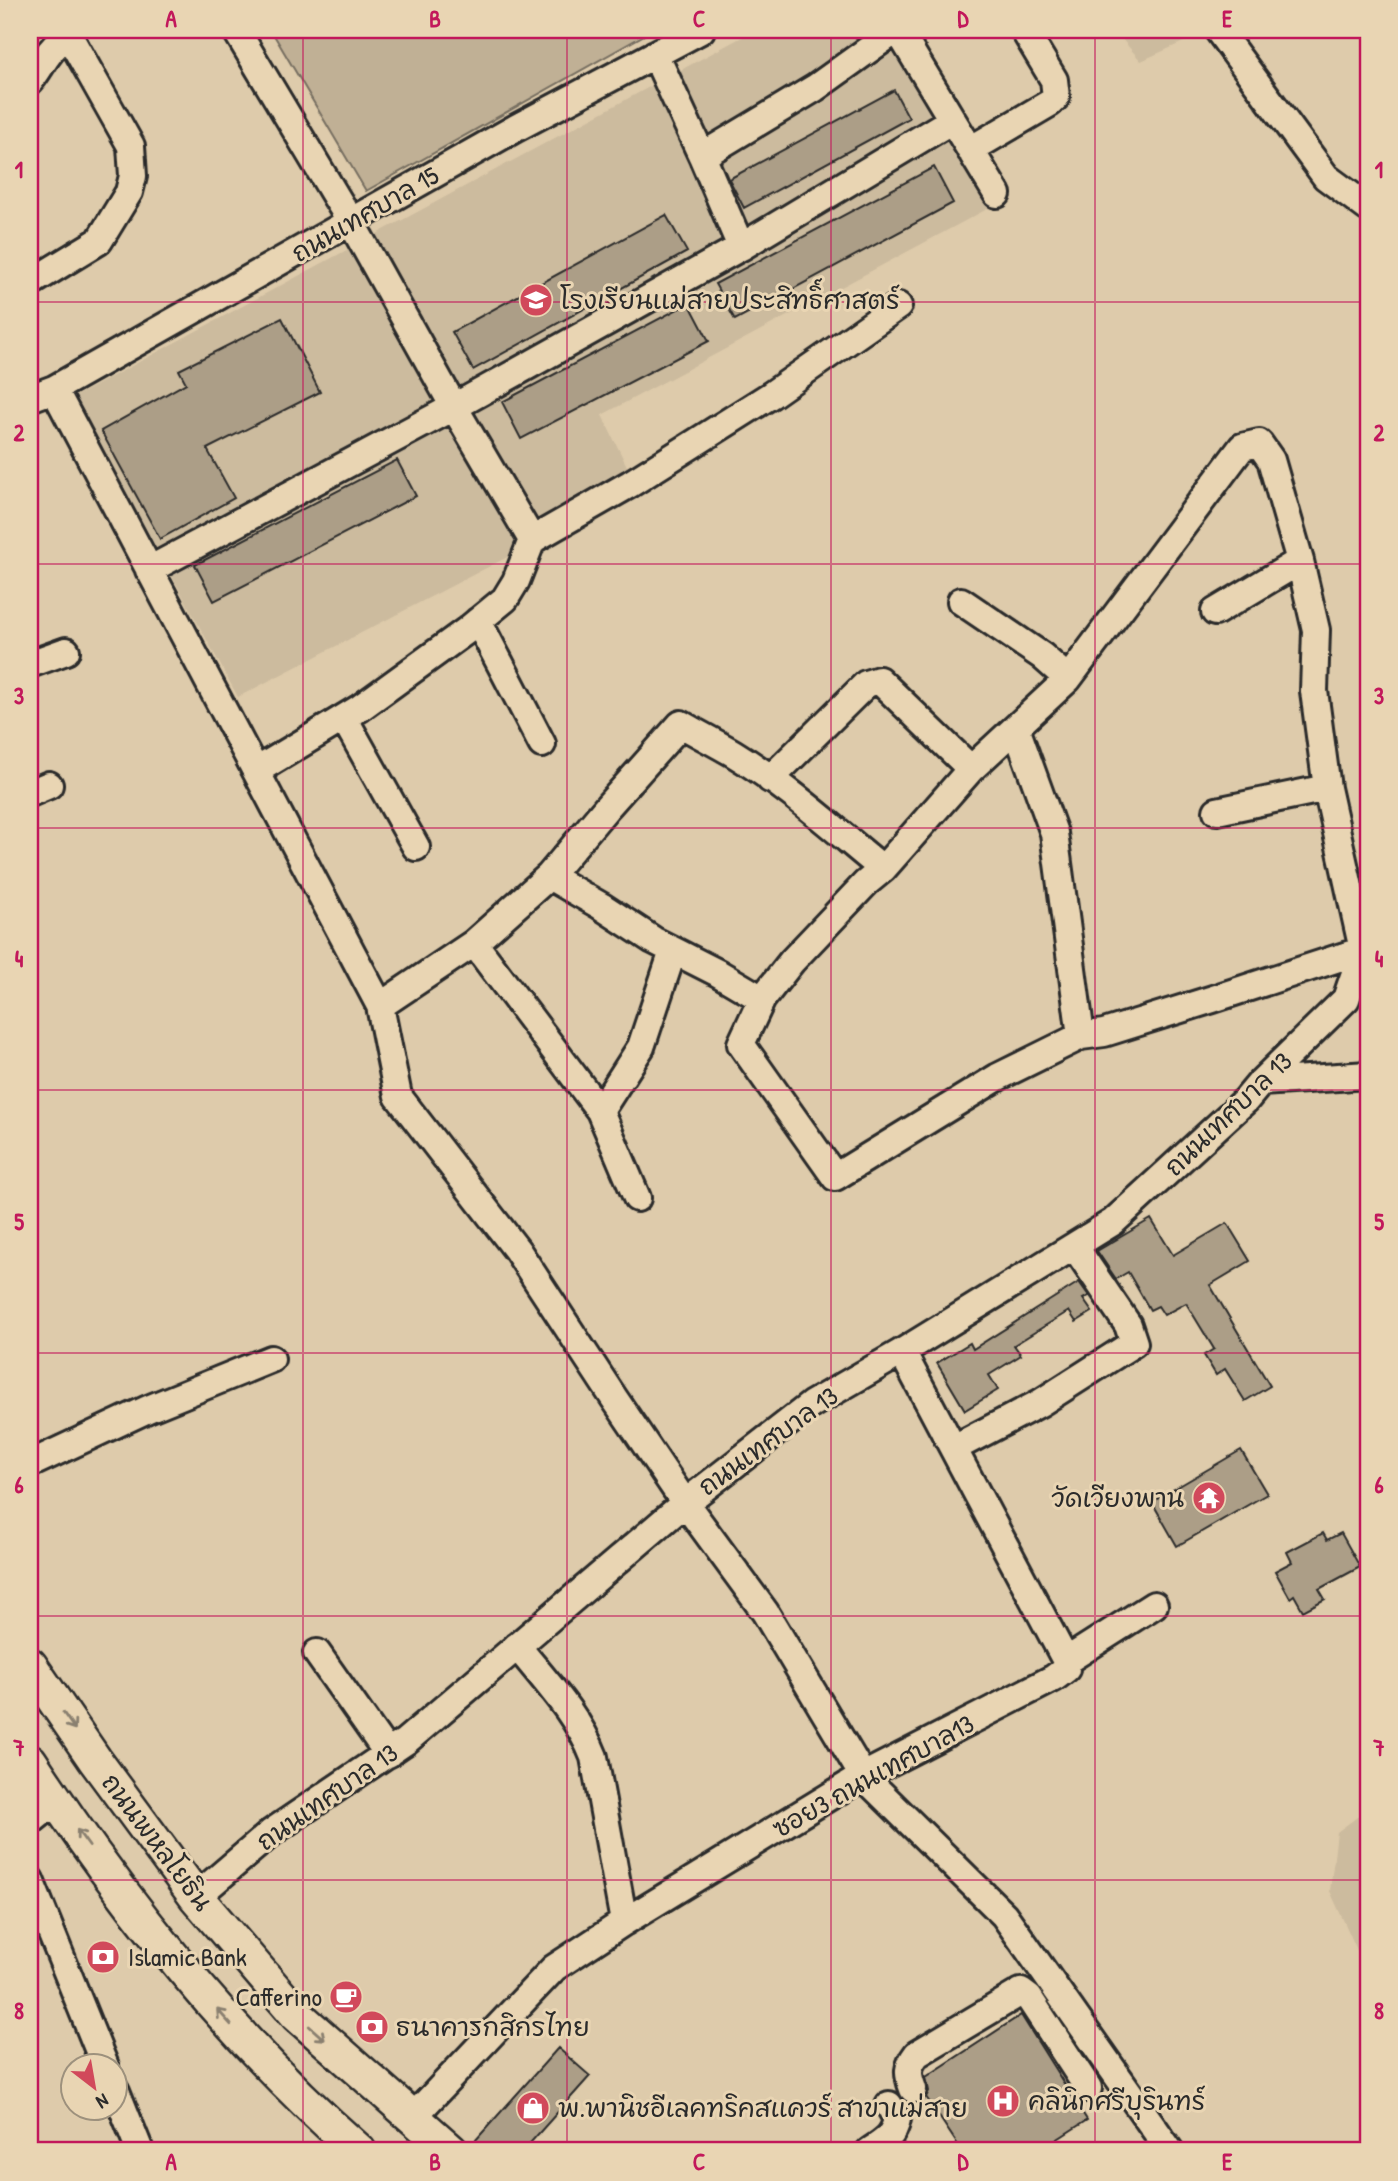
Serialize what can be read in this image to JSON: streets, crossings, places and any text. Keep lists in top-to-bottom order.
{
  "streets": {
    "main road": ["ถนนพหลโยธิน"],
    "street": ["ถนนเทศบาล 15", "ถนนเทศบาล 13", "ซอย3 ถนนเทศบาล13"]
  },
  "crossings": [
    ["ถนนเทศบาล 13", "ถนนพหลโยธิน"],
    ["ซอย3 ถนนเทศบาล13", "ถนนพหลโยธิน"]
  ],
  "places": {
    "school or university": ["โรงเรียนแม่สายประสิทธิ์ศาสตร์"],
    "temple": ["วัดเวียงพาน"],
    "bank": ["Islamic Bank", "ธนาคารกสิกรไทย"],
    "cafe": ["Cafferino"],
    "hospital": ["คลินิกศรีบุรินทร์"],
    "shop": ["พ.พานิชอีเลคทริคสแควร์ สาขาแม่สาย"]
  },
  "north": "bottom right",
  "grid": {
    "columns": [
      "A",
      "B",
      "C",
      "D",
      "E"
    ],
    "rows": [
      "1",
      "2",
      "3",
      "4",
      "5",
      "6",
      "7",
      "8"
    ]
  }
}
